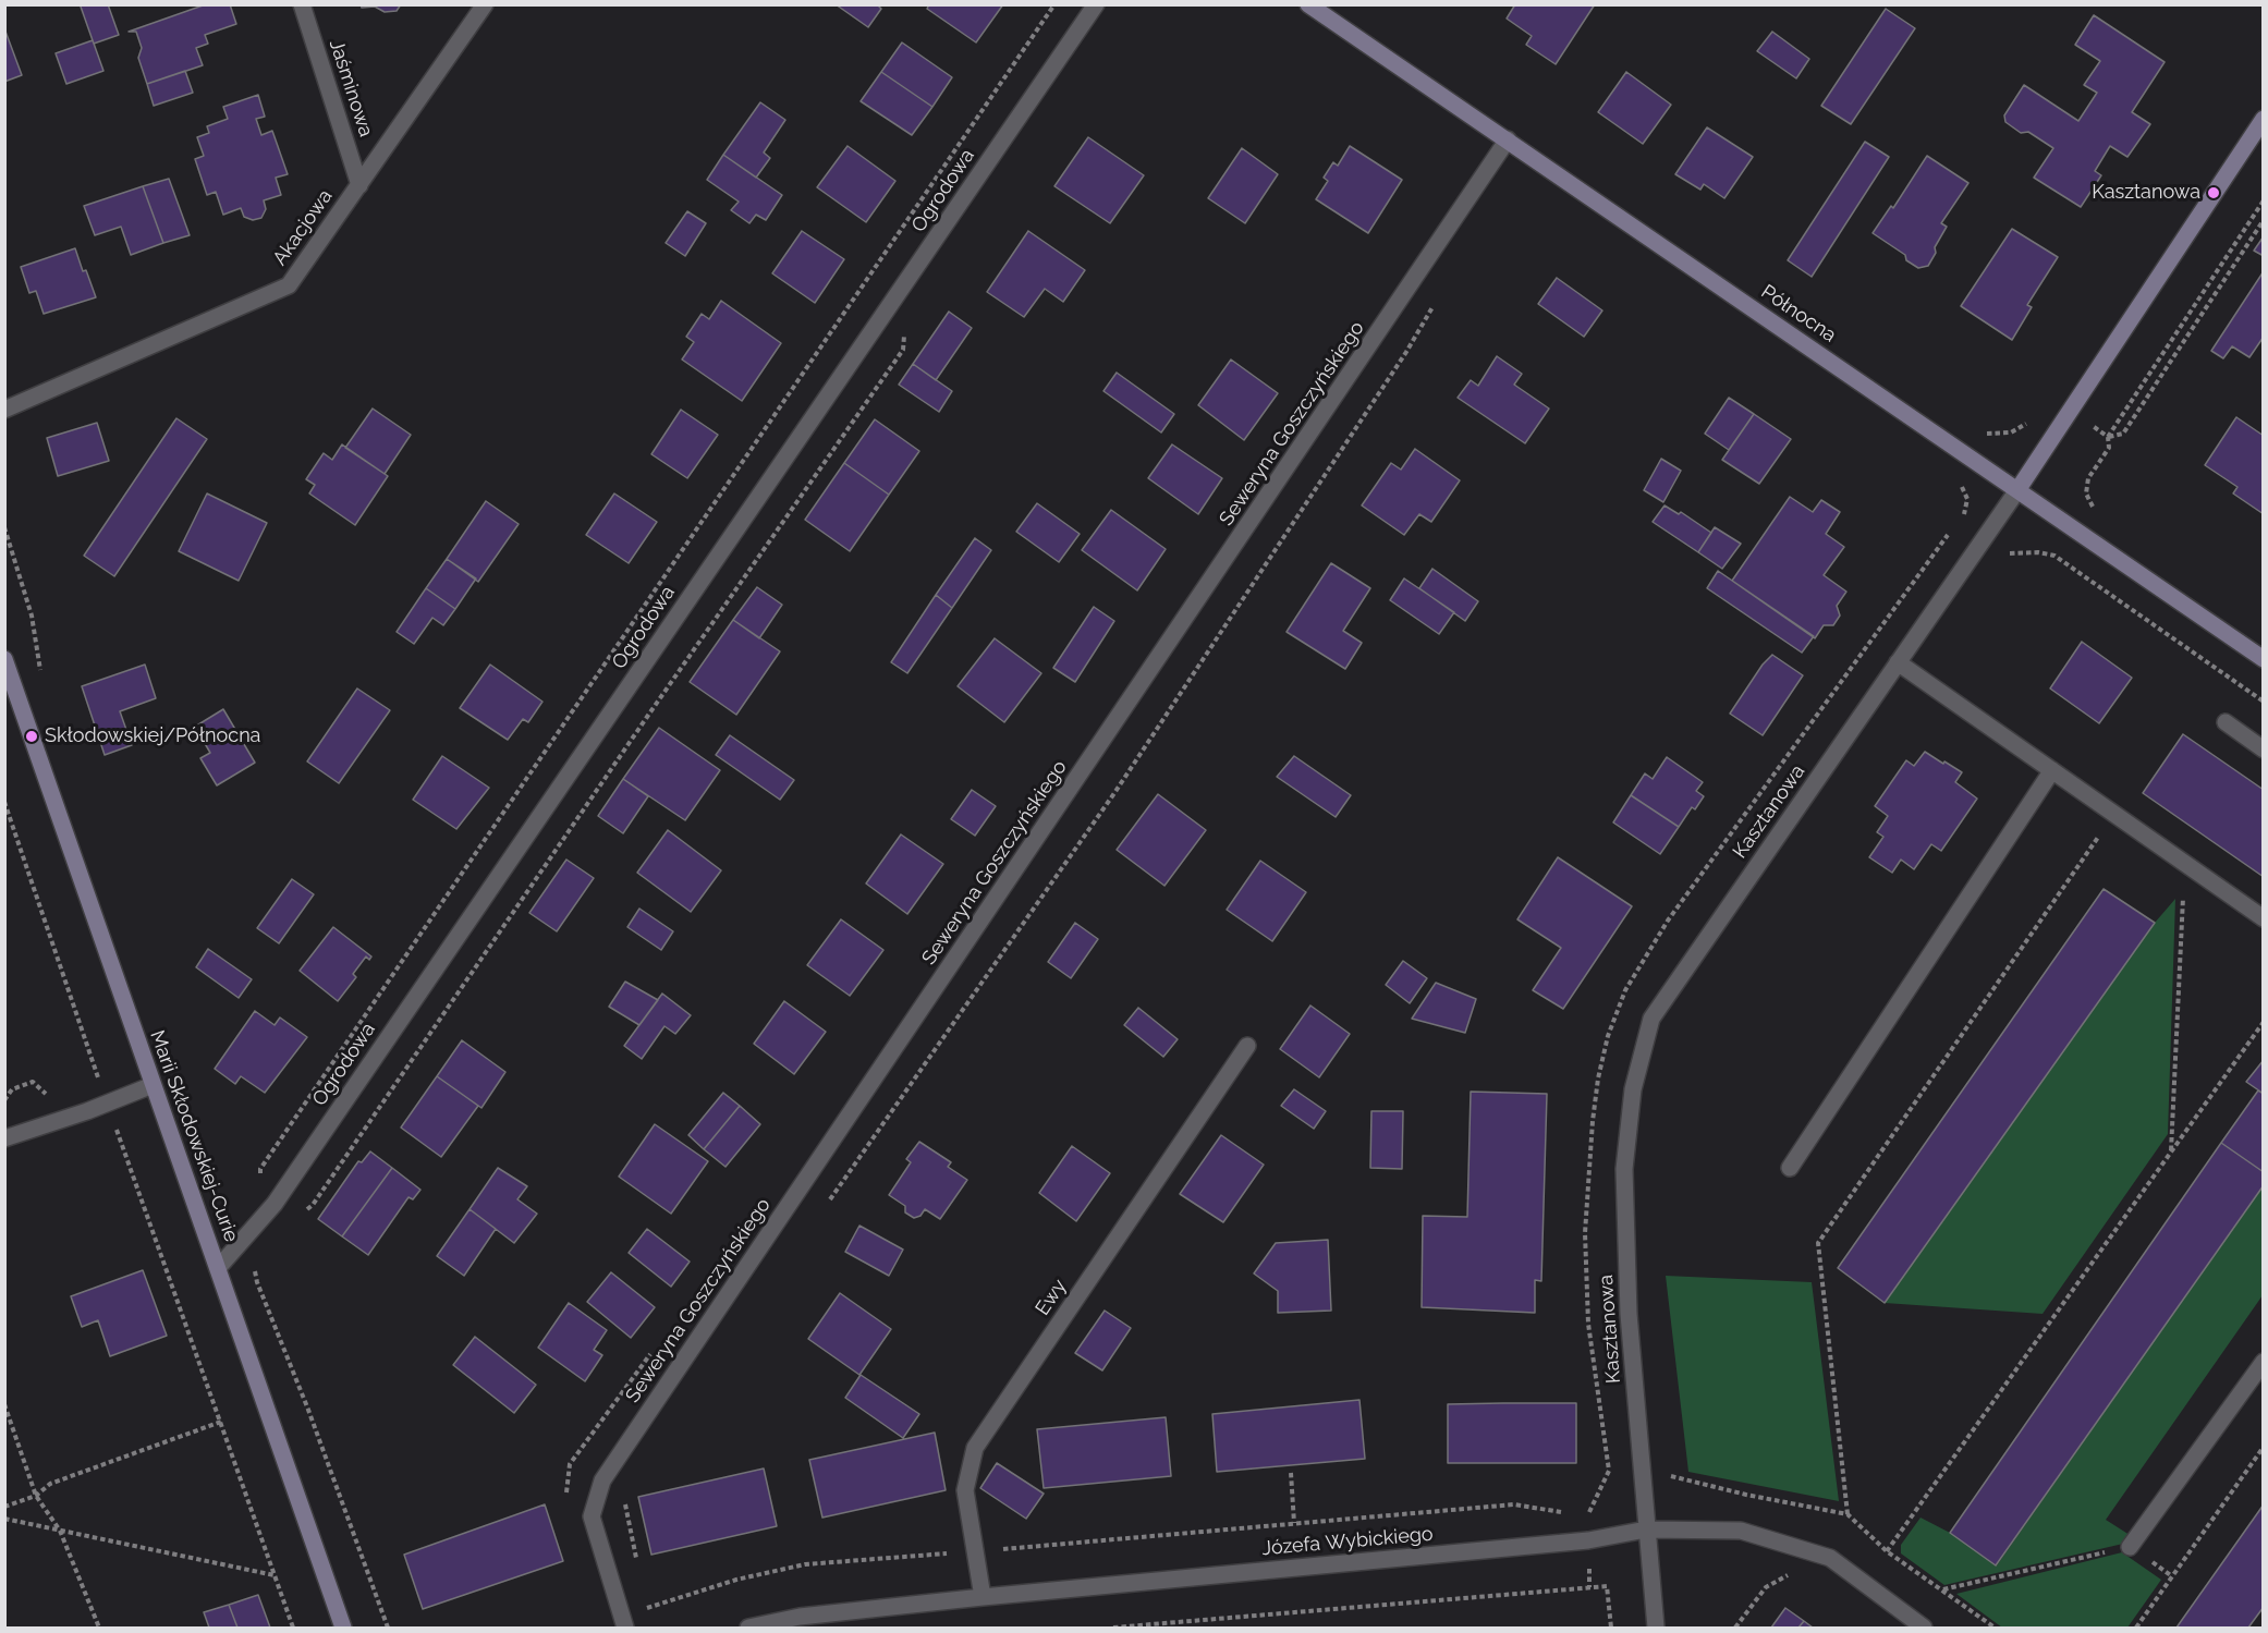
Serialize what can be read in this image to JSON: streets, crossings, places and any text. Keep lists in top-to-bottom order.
{
  "streets": {
    "street": [
      "Jaśminowa",
      "Ogrodowa",
      "Akacjowa",
      "Północna",
      "Seweryna Goszczyńskiego",
      "Kasztanowa",
      "Marii Skłodowskiej-Curie",
      "Ewy",
      "Józefa Wybickiego"
    ]
  },
  "crossings": [
    ["Jaśminowa", "Akacjowa"],
    ["Ogrodowa", "Marii Skłodowskiej-Curie"],
    ["Północna", "Seweryna Goszczyńskiego"],
    ["Północna", "Kasztanowa"],
    ["Kasztanowa", "Józefa Wybickiego"],
    ["Ewy", "Józefa Wybickiego"]
  ],
  "places": ["Kasztanowa", "Skłodowskiej/Północna"]
}
